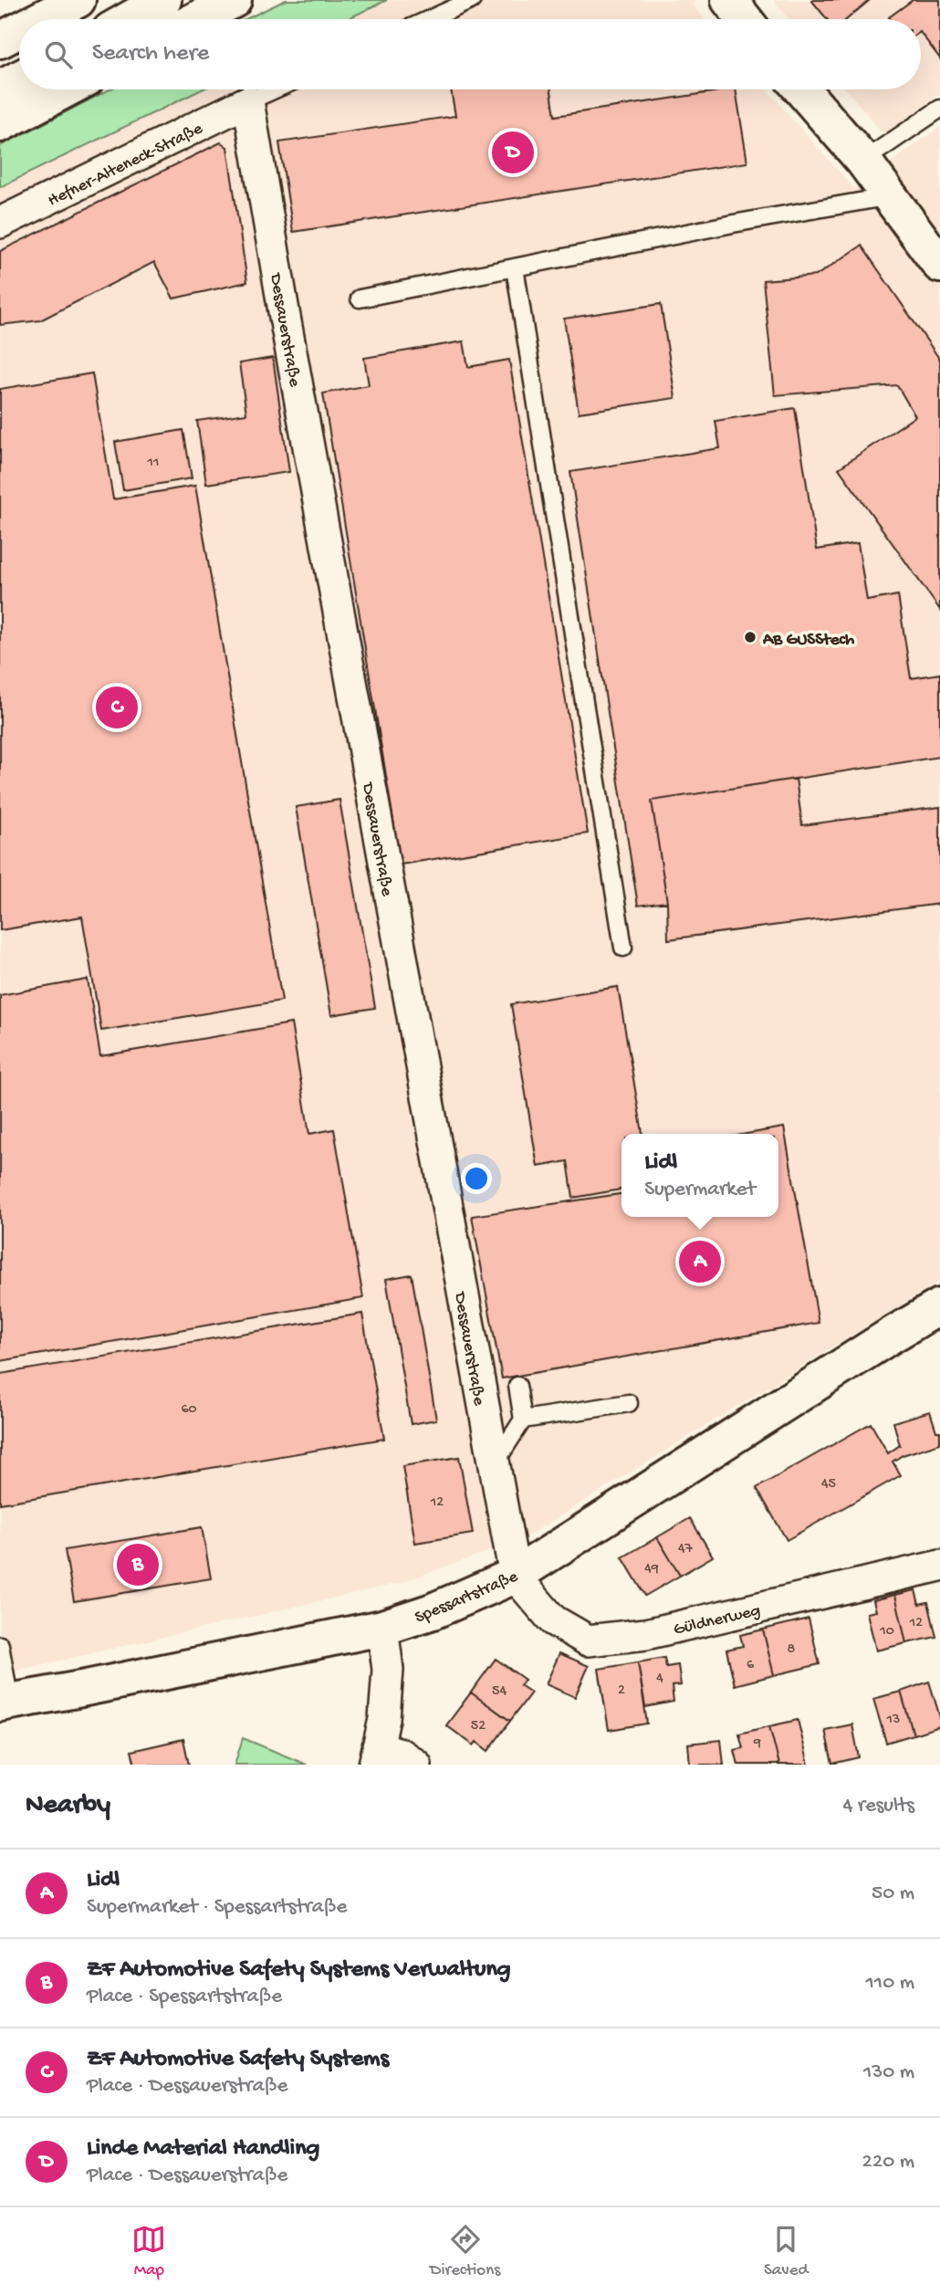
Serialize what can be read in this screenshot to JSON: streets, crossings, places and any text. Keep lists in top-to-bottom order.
{
  "streets": {
    "main road": ["Spessartstraße"],
    "street": ["Hefner-Alteneck-Straße", "Dessauerstraße", "Güldnerweg"]
  },
  "crossings": [
    ["Hefner-Alteneck-Straße", "Dessauerstraße"],
    ["Dessauerstraße", "Spessartstraße"],
    ["Dessauerstraße", "Güldnerweg"],
    ["Spessartstraße", "Güldnerweg"]
  ],
  "places": ["AB GUSStech"],
  "house_numbers": [
    "11",
    "60",
    "45",
    "12",
    "47",
    "49",
    "12",
    "10",
    "8",
    "6",
    "4",
    "2",
    "54",
    "13",
    "52",
    "9"
  ],
  "page": {
    "search": "Search here",
    "pins": [
      "D",
      "C",
      "A",
      "B"
    ],
    "popup": ["Lidl", "Supermarket"],
    "heading": ["Nearby", "4 results"],
    "list": [
      {
        "mark": "A",
        "name": "Lidl",
        "note": "Supermarket · Spessartstraße",
        "value": "50 m"
      },
      {
        "mark": "B",
        "name": "ZF Automotive Safety Systems Verwaltung",
        "note": "Place · Spessartstraße",
        "value": "110 m"
      },
      {
        "mark": "C",
        "name": "ZF Automotive Safety Systems",
        "note": "Place · Dessauerstraße",
        "value": "130 m"
      },
      {
        "mark": "D",
        "name": "Linde Material Handling",
        "note": "Place · Dessauerstraße",
        "value": "220 m"
      }
    ],
    "nav": ["Map", "Directions", "Saved"]
  }
}
